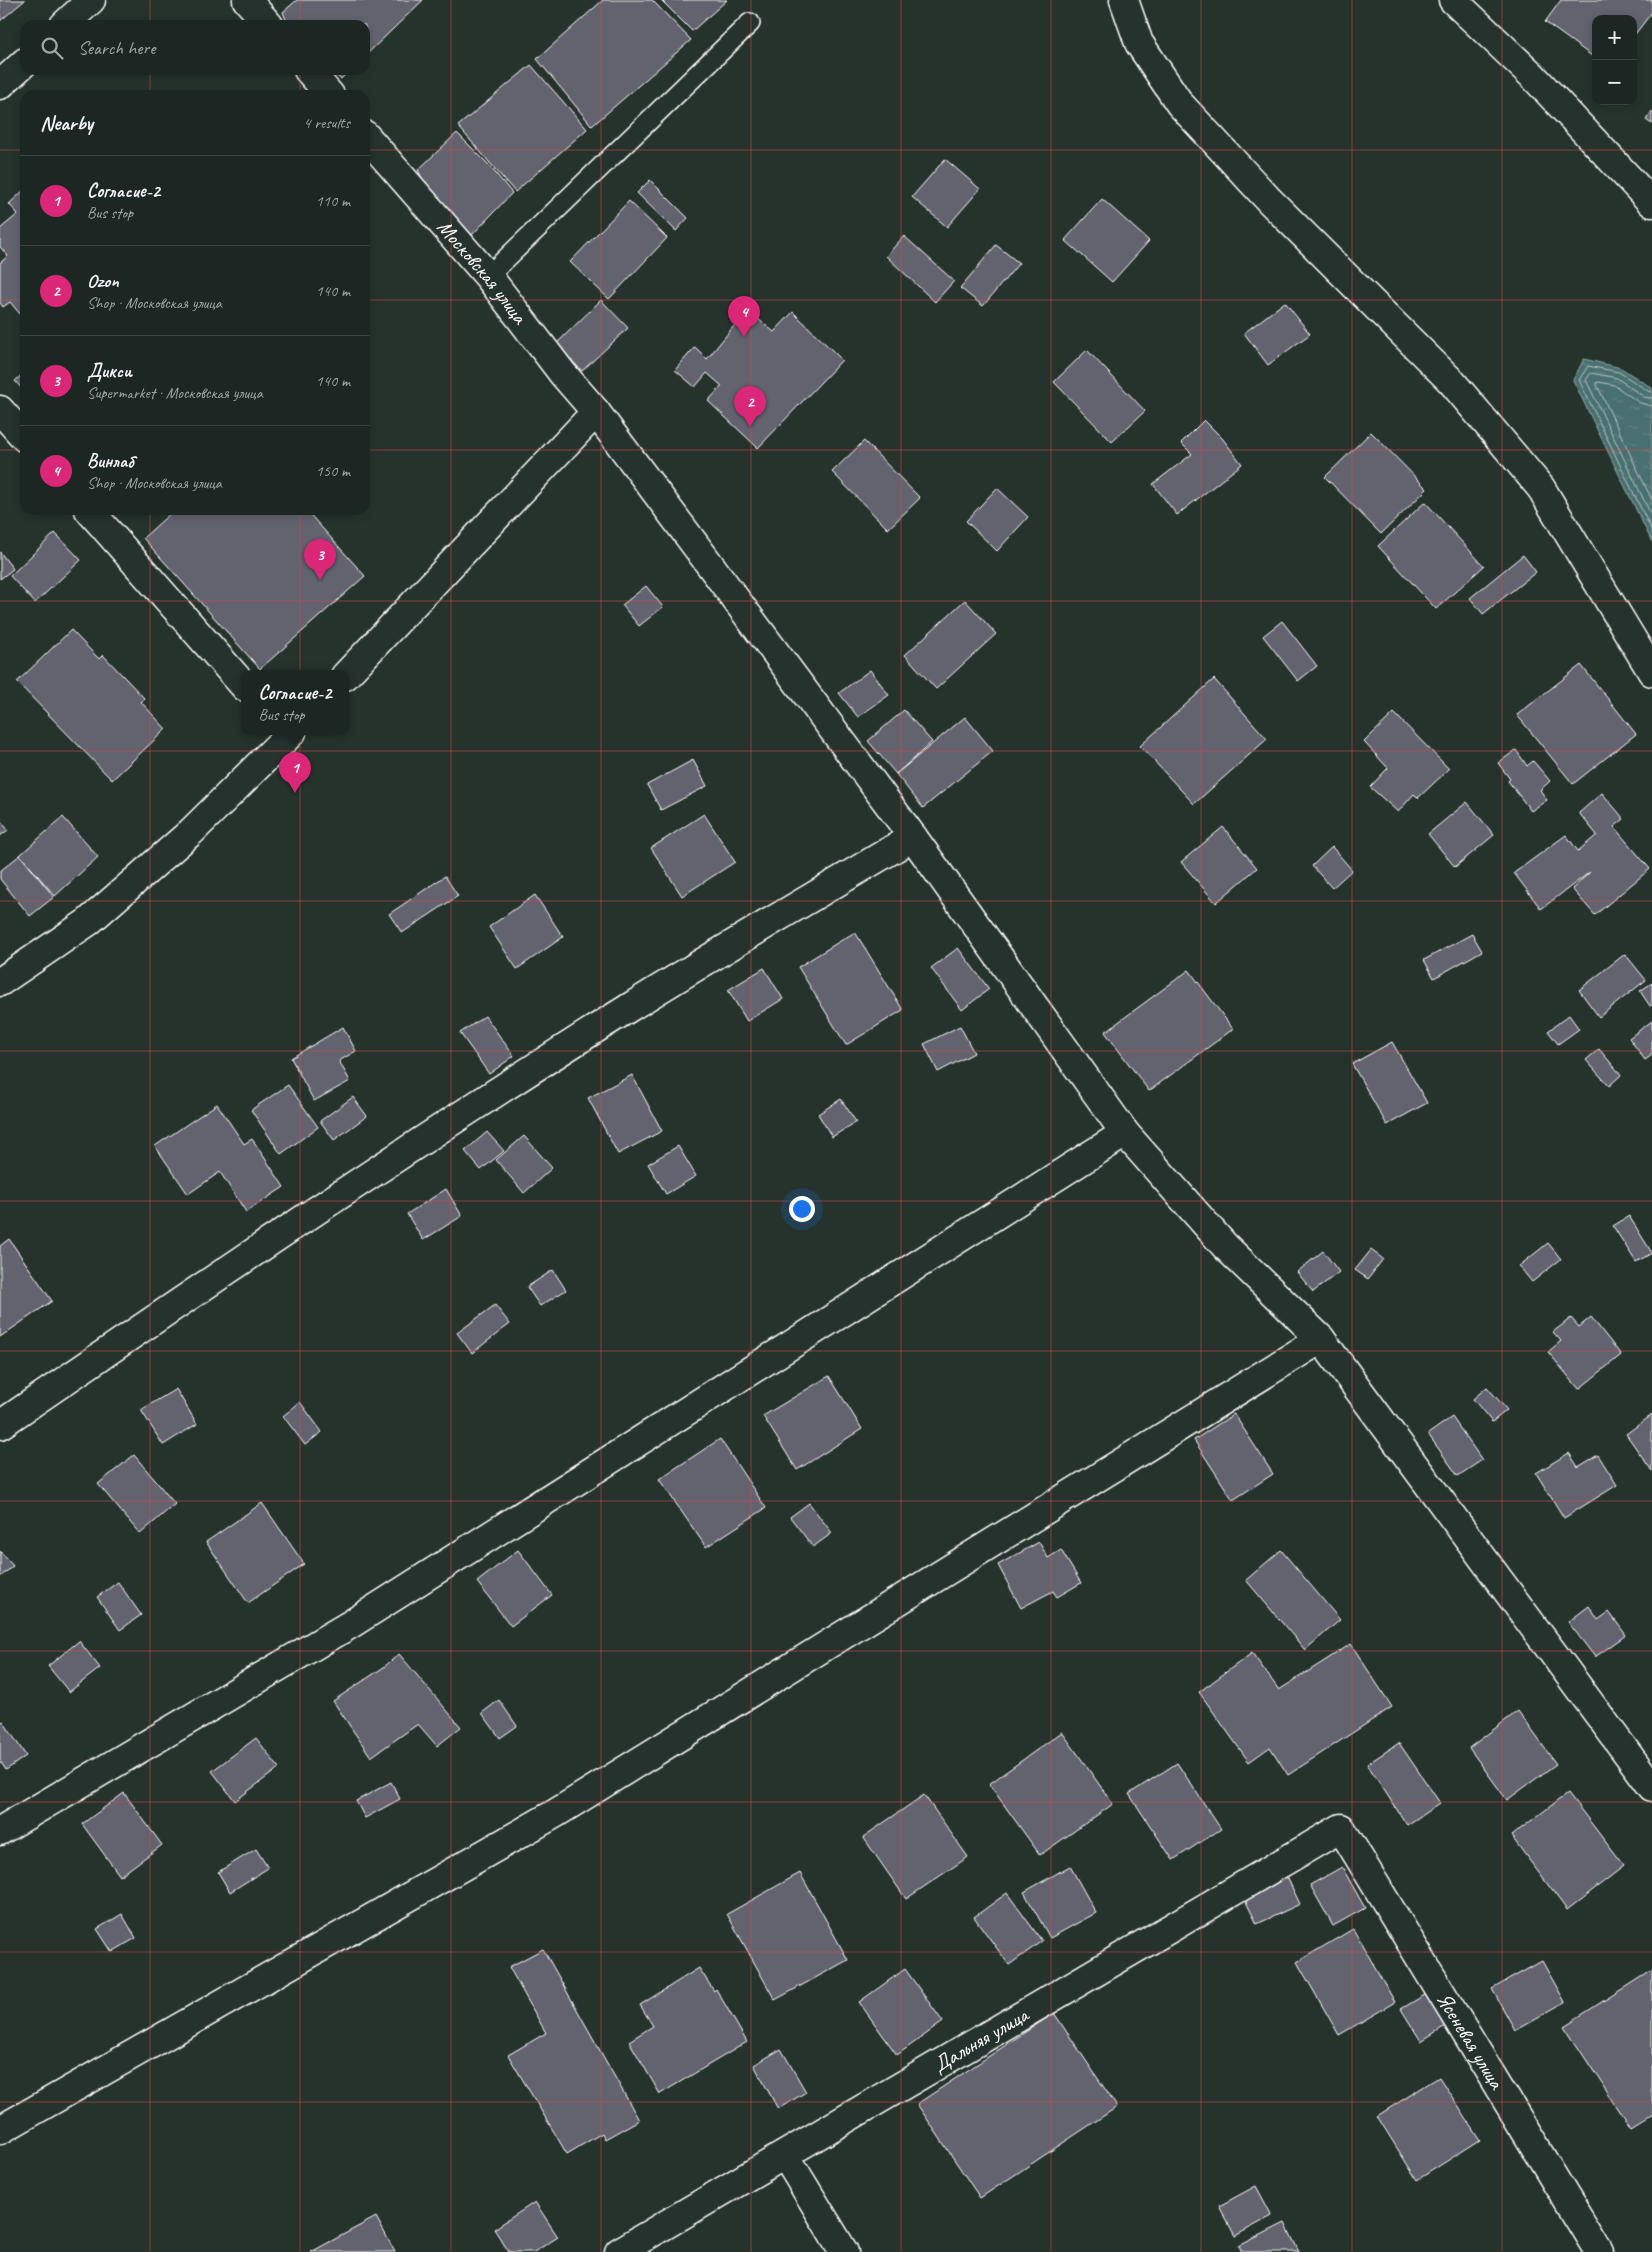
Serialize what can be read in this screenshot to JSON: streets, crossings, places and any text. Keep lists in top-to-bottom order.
{
  "streets": {
    "street": ["Московская улица", "Дальняя улица", "Ясеневая улица"]
  },
  "crossings": [
    ["Дальняя улица", "Ясеневая улица"]
  ],
  "page": {
    "map_buttons": ["+", "−"],
    "search": "Search here",
    "heading": ["Nearby", "4 results"],
    "list": [
      {
        "mark": "1",
        "name": "Согласие-2",
        "note": "Bus stop",
        "value": "110 m"
      },
      {
        "mark": "2",
        "name": "Ozon",
        "note": "Shop · Московская улица",
        "value": "140 m"
      },
      {
        "mark": "3",
        "name": "Дикси",
        "note": "Supermarket · Московская улица",
        "value": "140 m"
      },
      {
        "mark": "4",
        "name": "Винлаб",
        "note": "Shop · Московская улица",
        "value": "150 m"
      }
    ],
    "pins": [
      "4",
      "2",
      "3",
      "1"
    ],
    "popup": ["Согласие-2", "Bus stop"]
  }
}
